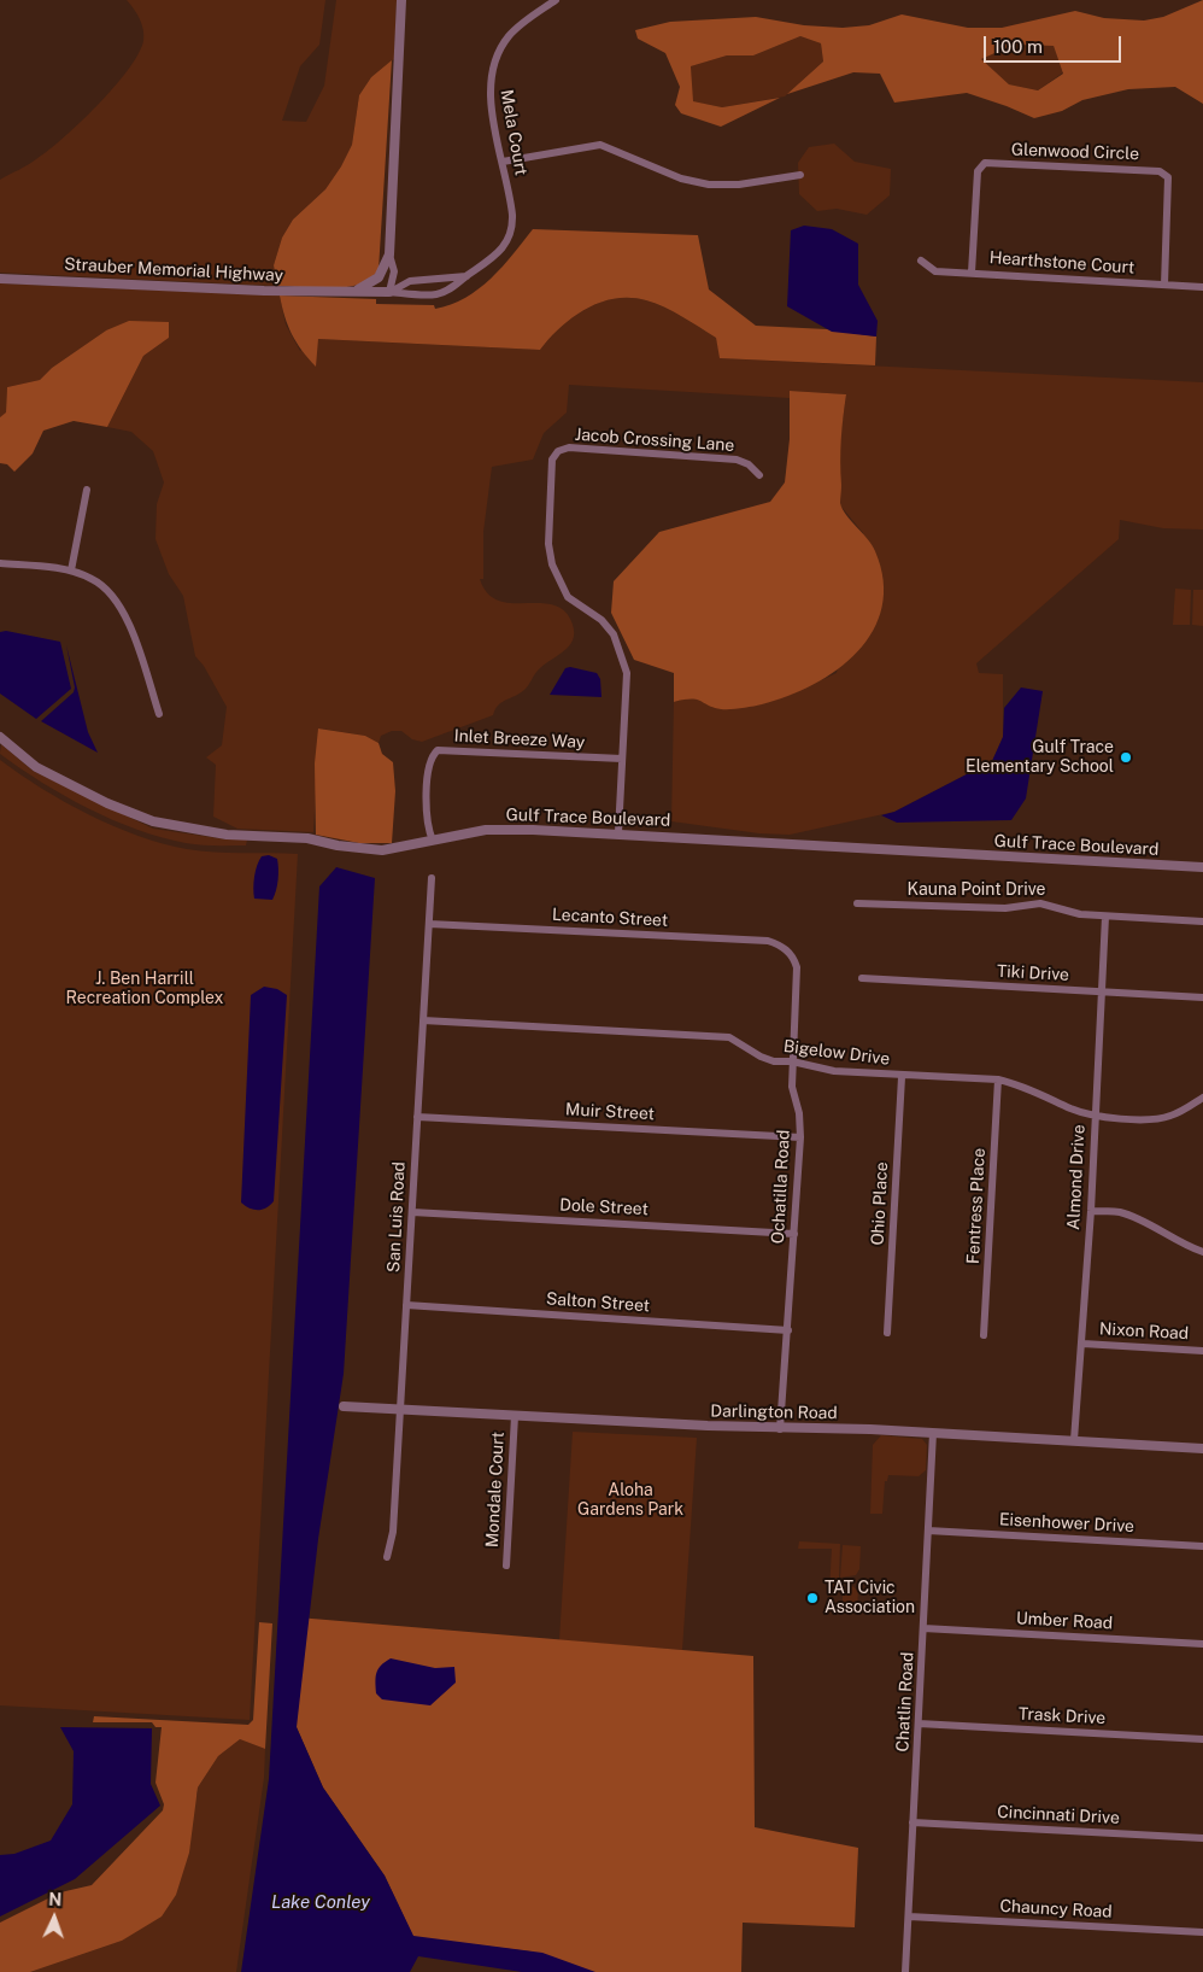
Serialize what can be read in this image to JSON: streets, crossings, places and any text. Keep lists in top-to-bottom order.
{
  "streets": {
    "street": [
      "Mela Court",
      "Glenwood Circle",
      "Hearthstone Court",
      "Strauber Memorial Highway",
      "Jacob Crossing Lane",
      "Inlet Breeze Way",
      "Gulf Trace Boulevard",
      "Kauna Point Drive",
      "Lecanto Street",
      "Tiki Drive",
      "Bigelow Drive",
      "Muir Street",
      "Almond Drive",
      "Ochatilla Road",
      "Ohio Place",
      "Fentress Place",
      "Dole Street",
      "San Luis Road",
      "Salton Street",
      "Nixon Road",
      "Darlington Road",
      "Mondale Court",
      "Eisenhower Drive",
      "Umber Road",
      "Chatlin Road",
      "Trask Drive",
      "Cincinnati Drive",
      "Chauncy Road"
    ]
  },
  "crossings": [
    ["Mela Court", "Strauber Memorial Highway"],
    ["Glenwood Circle", "Hearthstone Court"],
    ["Jacob Crossing Lane", "Inlet Breeze Way"],
    ["Jacob Crossing Lane", "Gulf Trace Boulevard"],
    ["Inlet Breeze Way", "Gulf Trace Boulevard"],
    ["Kauna Point Drive", "Almond Drive"],
    ["Lecanto Street", "Ochatilla Road"],
    ["Lecanto Street", "San Luis Road"],
    ["Tiki Drive", "Almond Drive"],
    ["Bigelow Drive", "Almond Drive"],
    ["Bigelow Drive", "Ochatilla Road"],
    ["Bigelow Drive", "Ohio Place"],
    ["Bigelow Drive", "Fentress Place"],
    ["Bigelow Drive", "San Luis Road"],
    ["Muir Street", "Ochatilla Road"],
    ["Muir Street", "San Luis Road"],
    ["Almond Drive", "Nixon Road"],
    ["Almond Drive", "Darlington Road"],
    ["Ochatilla Road", "Dole Street"],
    ["Ochatilla Road", "Salton Street"],
    ["Ochatilla Road", "Darlington Road"],
    ["Dole Street", "San Luis Road"],
    ["San Luis Road", "Salton Street"],
    ["San Luis Road", "Darlington Road"],
    ["Darlington Road", "Mondale Court"],
    ["Darlington Road", "Chatlin Road"],
    ["Eisenhower Drive", "Chatlin Road"],
    ["Umber Road", "Chatlin Road"],
    ["Chatlin Road", "Trask Drive"],
    ["Chatlin Road", "Cincinnati Drive"],
    ["Chatlin Road", "Chauncy Road"]
  ],
  "water": ["Lake Conley"],
  "parks": ["J. Ben Harrill Recreation Complex", "Aloha Gardens Park"],
  "places": ["Gulf Trace Elementary School", "TAT Civic Association"],
  "scale_bar": "100 m",
  "north": "top"
}
